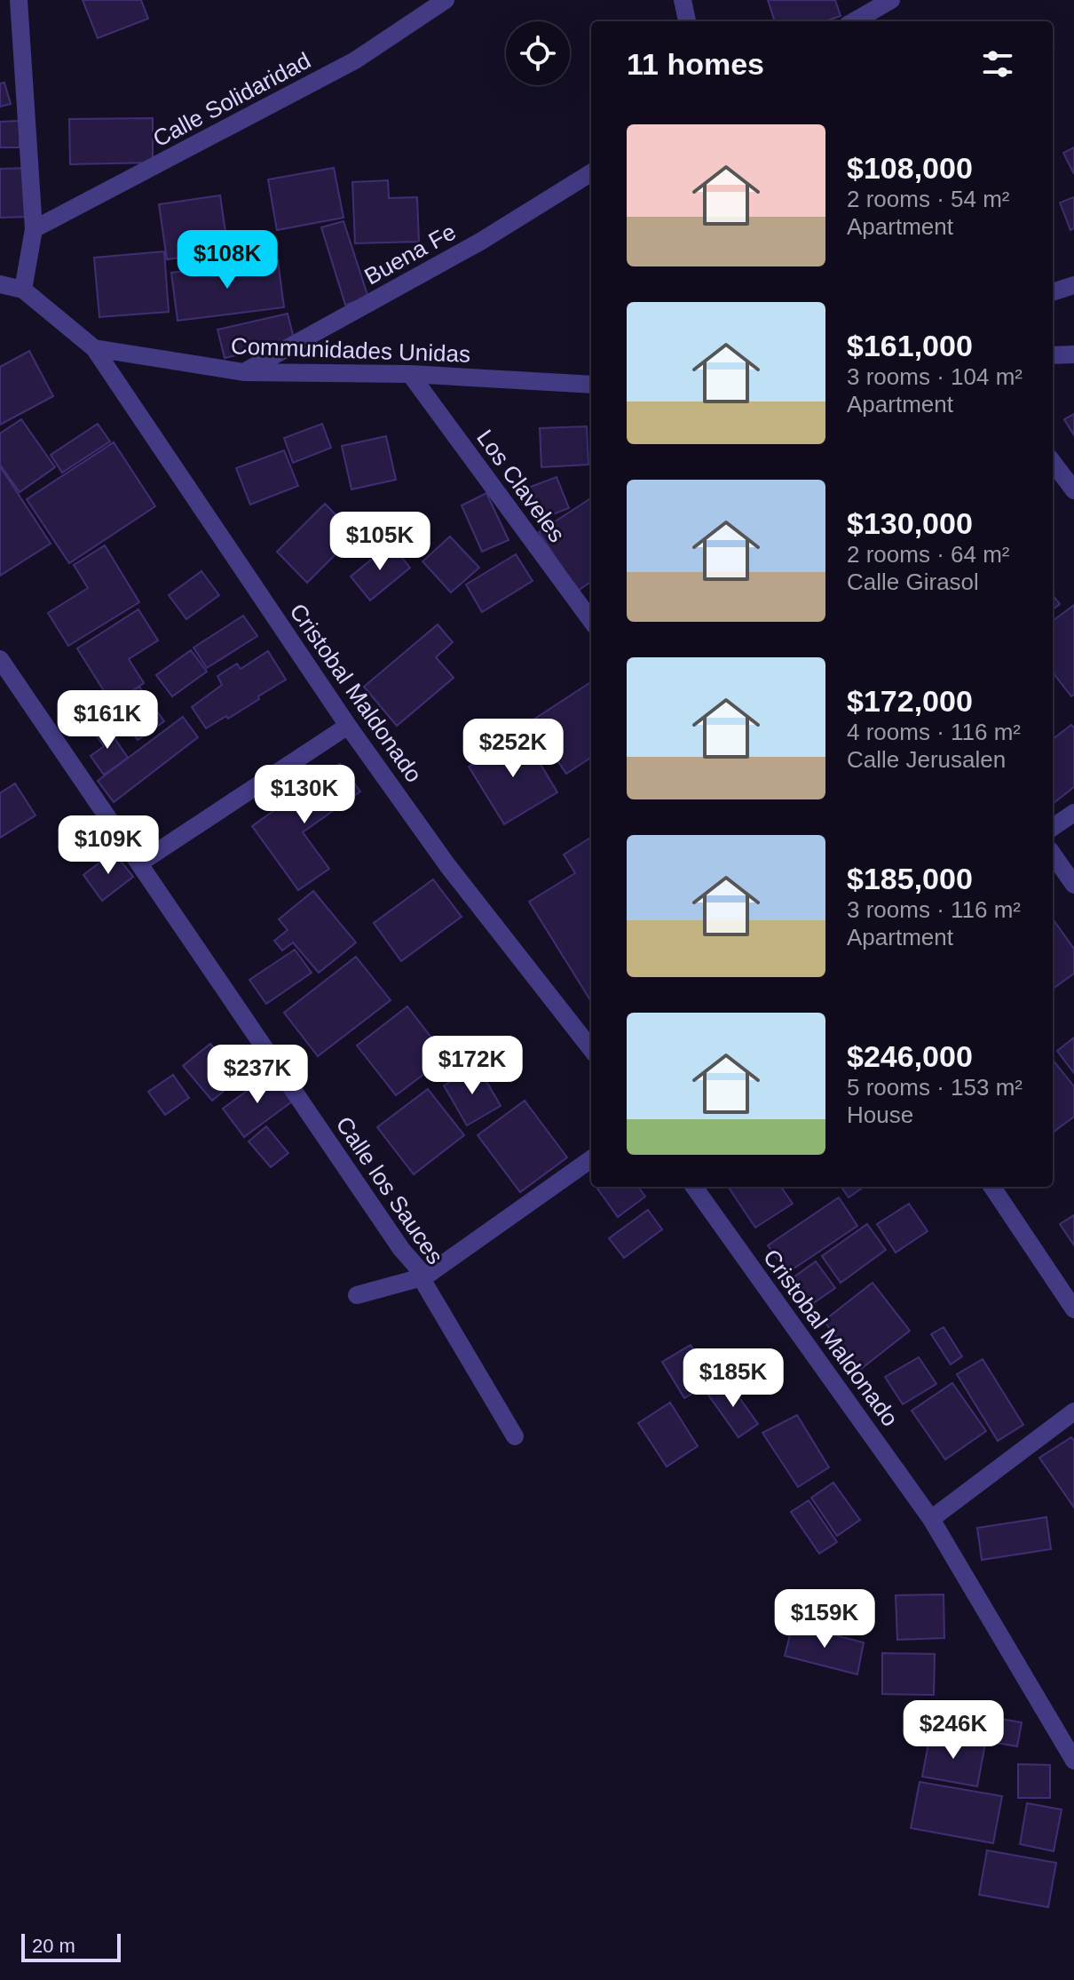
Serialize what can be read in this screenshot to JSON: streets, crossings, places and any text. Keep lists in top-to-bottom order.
{
  "streets": {
    "street": [
      "Calle Solidaridad",
      "Buena Fe",
      "Communidades Unidas",
      "Los Claveles",
      "Cristobal Maldonado",
      "Calle los Sauces"
    ]
  },
  "crossings": [
    ["Buena Fe", "Communidades Unidas"],
    ["Communidades Unidas", "Los Claveles"],
    ["Communidades Unidas", "Cristobal Maldonado"]
  ],
  "scale_bar": "20 m",
  "page": {
    "heading": "11 homes",
    "list": [
      {
        "name": "$108,000",
        "note": "2 rooms · 54 m² · Apartment"
      },
      {
        "name": "$161,000",
        "note": "3 rooms · 104 m² · Apartment"
      },
      {
        "name": "$130,000",
        "note": "2 rooms · 64 m² · Calle Girasol"
      },
      {
        "name": "$172,000",
        "note": "4 rooms · 116 m² · Calle Jerusalen"
      },
      {
        "name": "$185,000",
        "note": "3 rooms · 116 m² · Apartment"
      },
      {
        "name": "$246,000",
        "note": "5 rooms · 153 m² · House"
      }
    ],
    "price": [
      "$108K",
      "$105K",
      "$161K",
      "$252K",
      "$130K",
      "$109K",
      "$172K",
      "$237K",
      "$185K",
      "$159K",
      "$246K"
    ],
    "scale": "20 m"
  }
}
